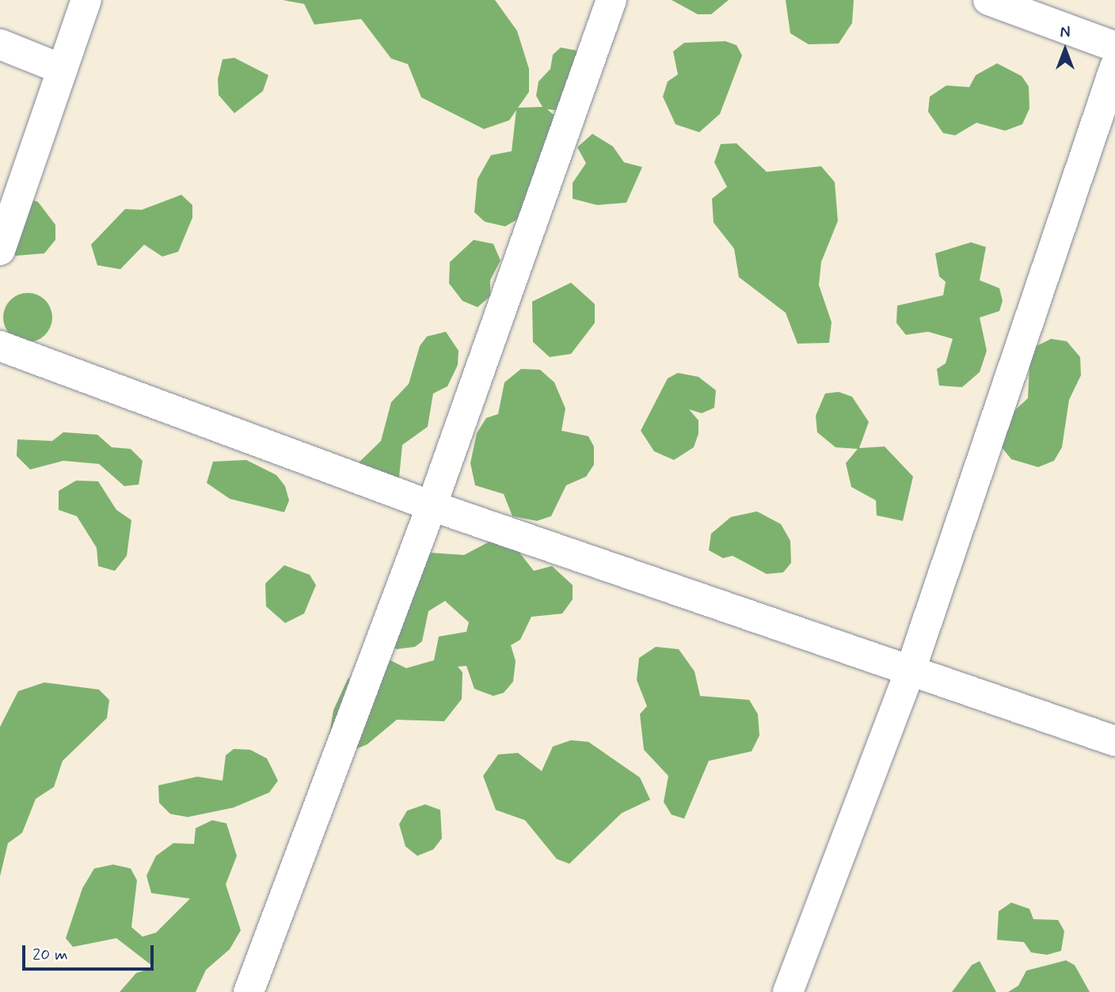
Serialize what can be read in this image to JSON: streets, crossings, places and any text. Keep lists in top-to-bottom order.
{
  "scale_bar": "20 m",
  "north": "top"
}
